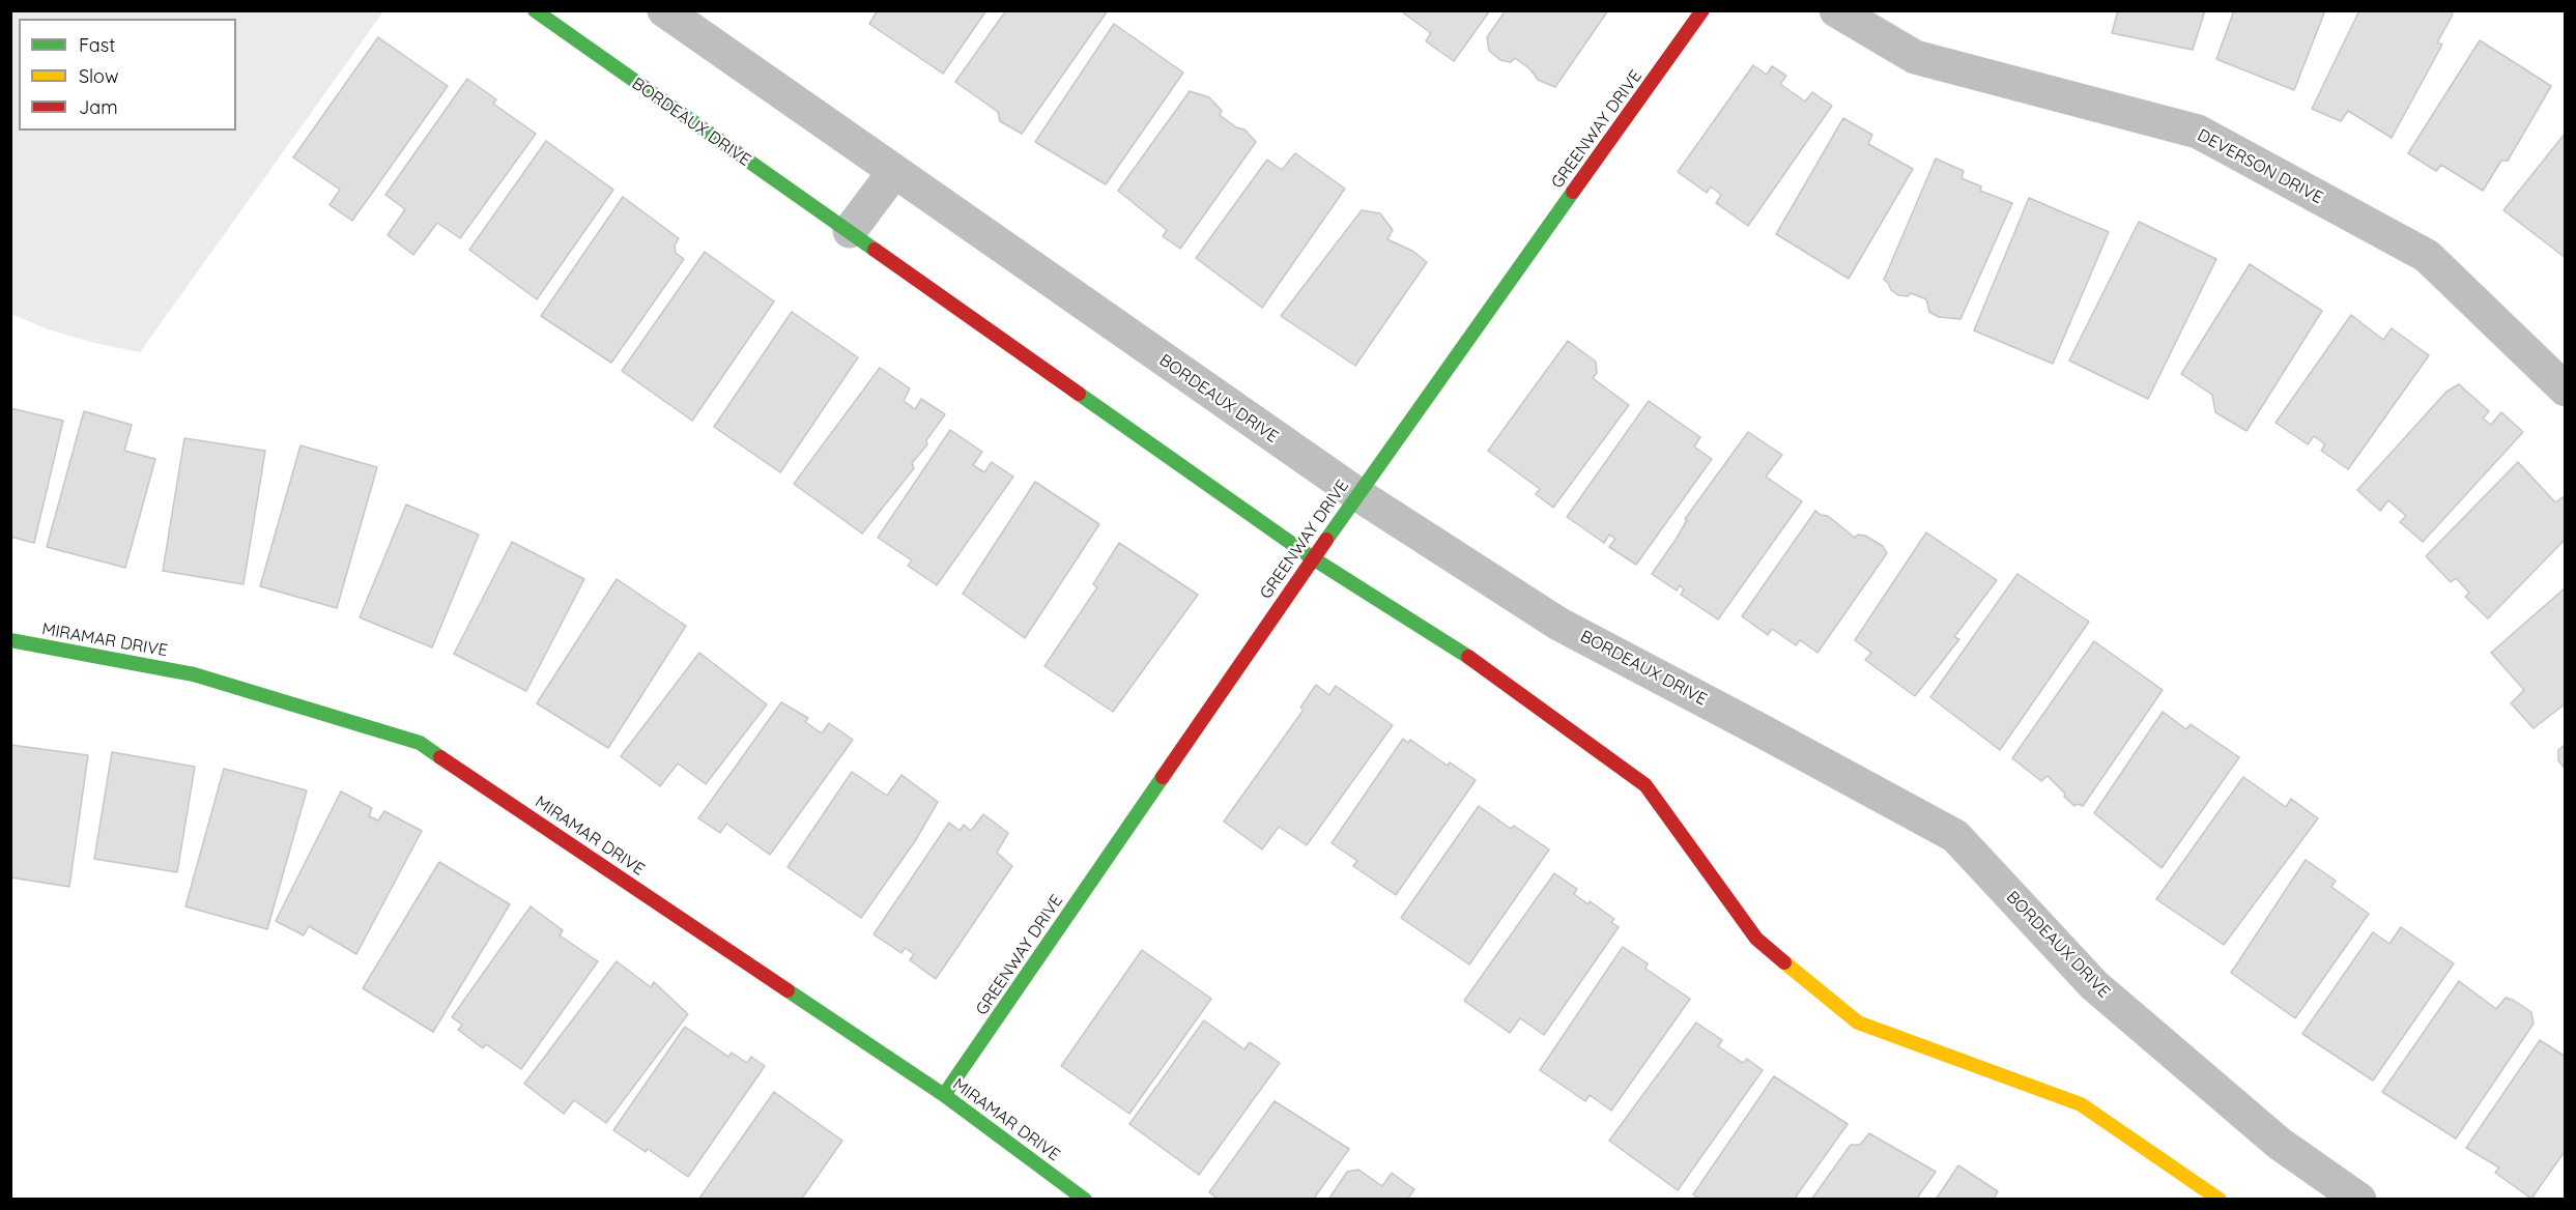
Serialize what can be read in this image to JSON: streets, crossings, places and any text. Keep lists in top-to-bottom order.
{
  "streets": {
    "street": [
      "BORDEAUX DRIVE",
      "GREENWAY DRIVE",
      "DEVERSON DRIVE",
      "MIRAMAR DRIVE"
    ]
  },
  "crossings": [
    ["BORDEAUX DRIVE", "GREENWAY DRIVE"],
    ["GREENWAY DRIVE", "MIRAMAR DRIVE"]
  ],
  "legend": ["Fast", "Slow", "Jam"]
}
